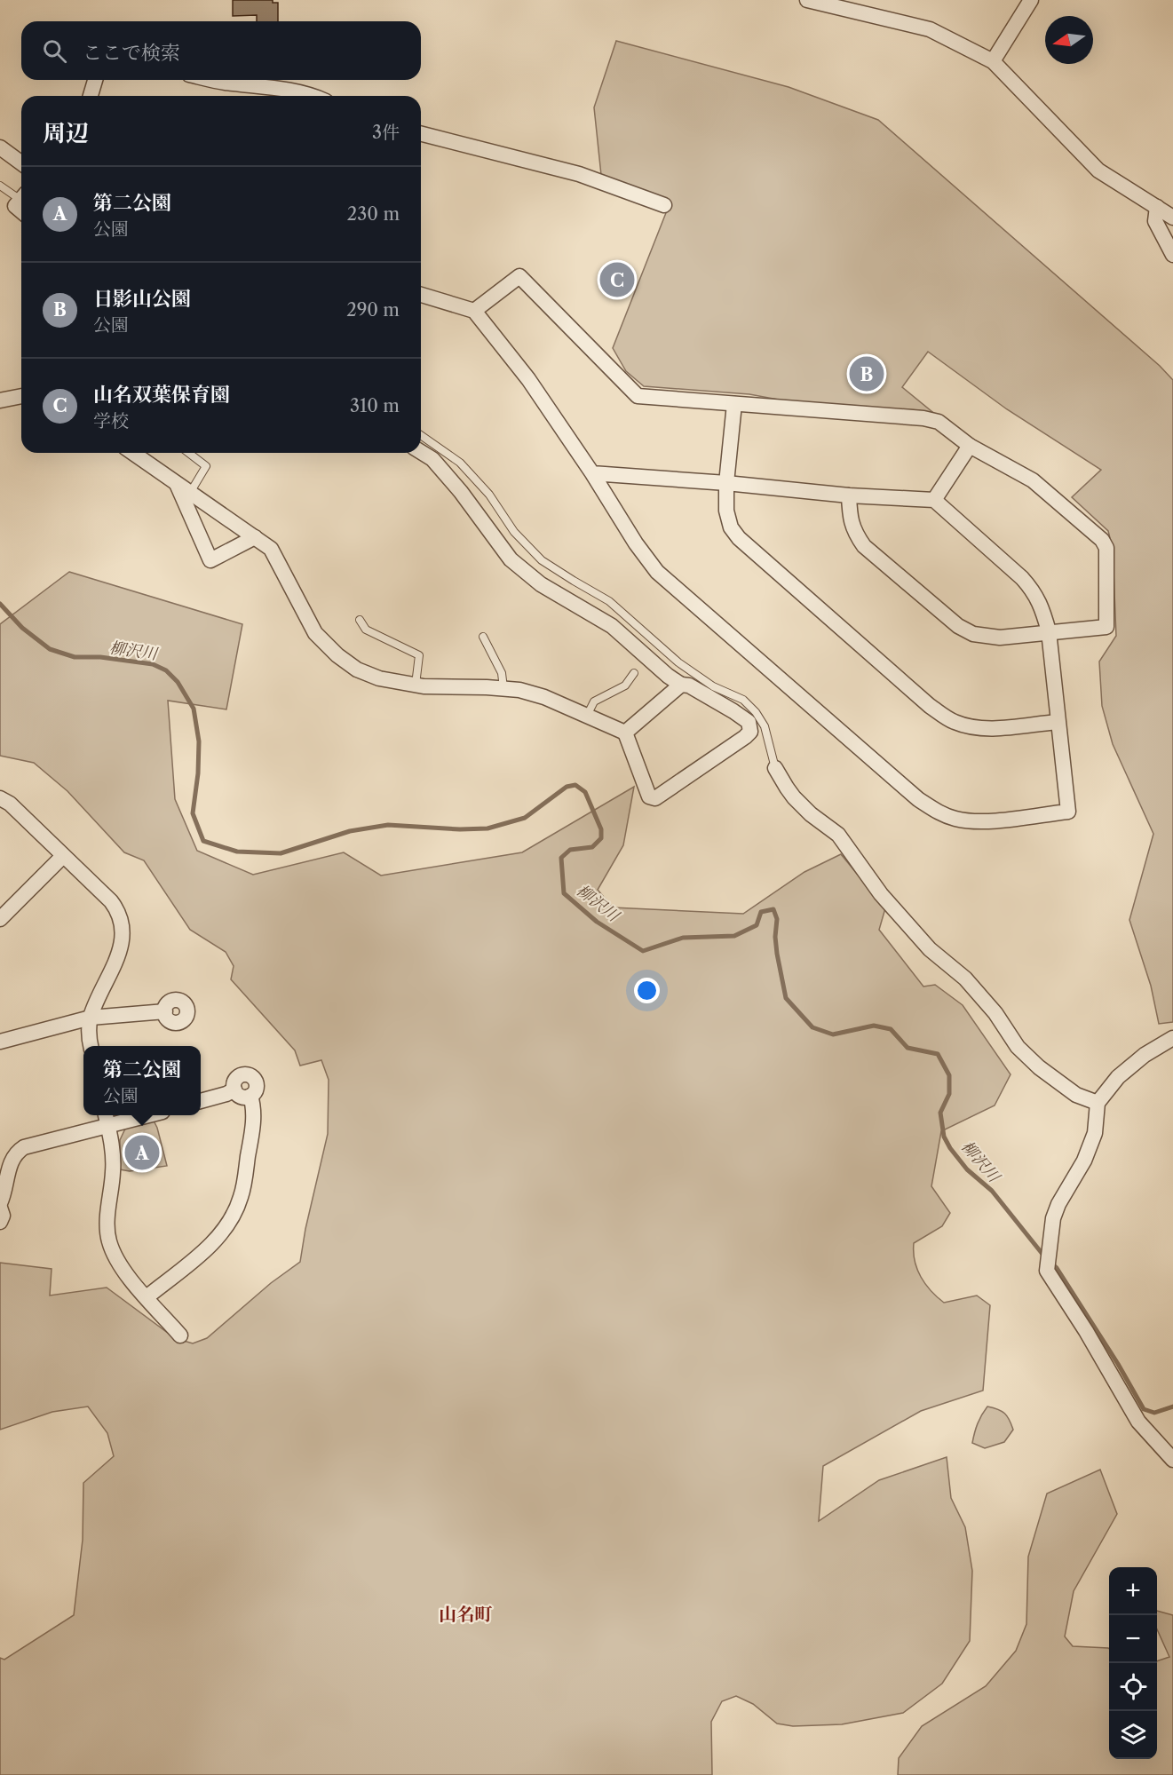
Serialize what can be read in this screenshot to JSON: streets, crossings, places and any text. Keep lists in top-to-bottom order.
{
  "districts": ["山名町"],
  "water": ["柳沢川"],
  "north": "left",
  "page": {
    "search": "ここで検索",
    "heading": ["周辺", "3件"],
    "list": [
      {
        "mark": "A",
        "name": "第二公園",
        "note": "公園",
        "value": "230 m"
      },
      {
        "mark": "B",
        "name": "日影山公園",
        "note": "公園",
        "value": "290 m"
      },
      {
        "mark": "C",
        "name": "山名双葉保育園",
        "note": "学校",
        "value": "310 m"
      }
    ],
    "pins": ["C", "B", "A"],
    "popup": ["第二公園", "公園"],
    "map_buttons": ["+", "−"]
  }
}
